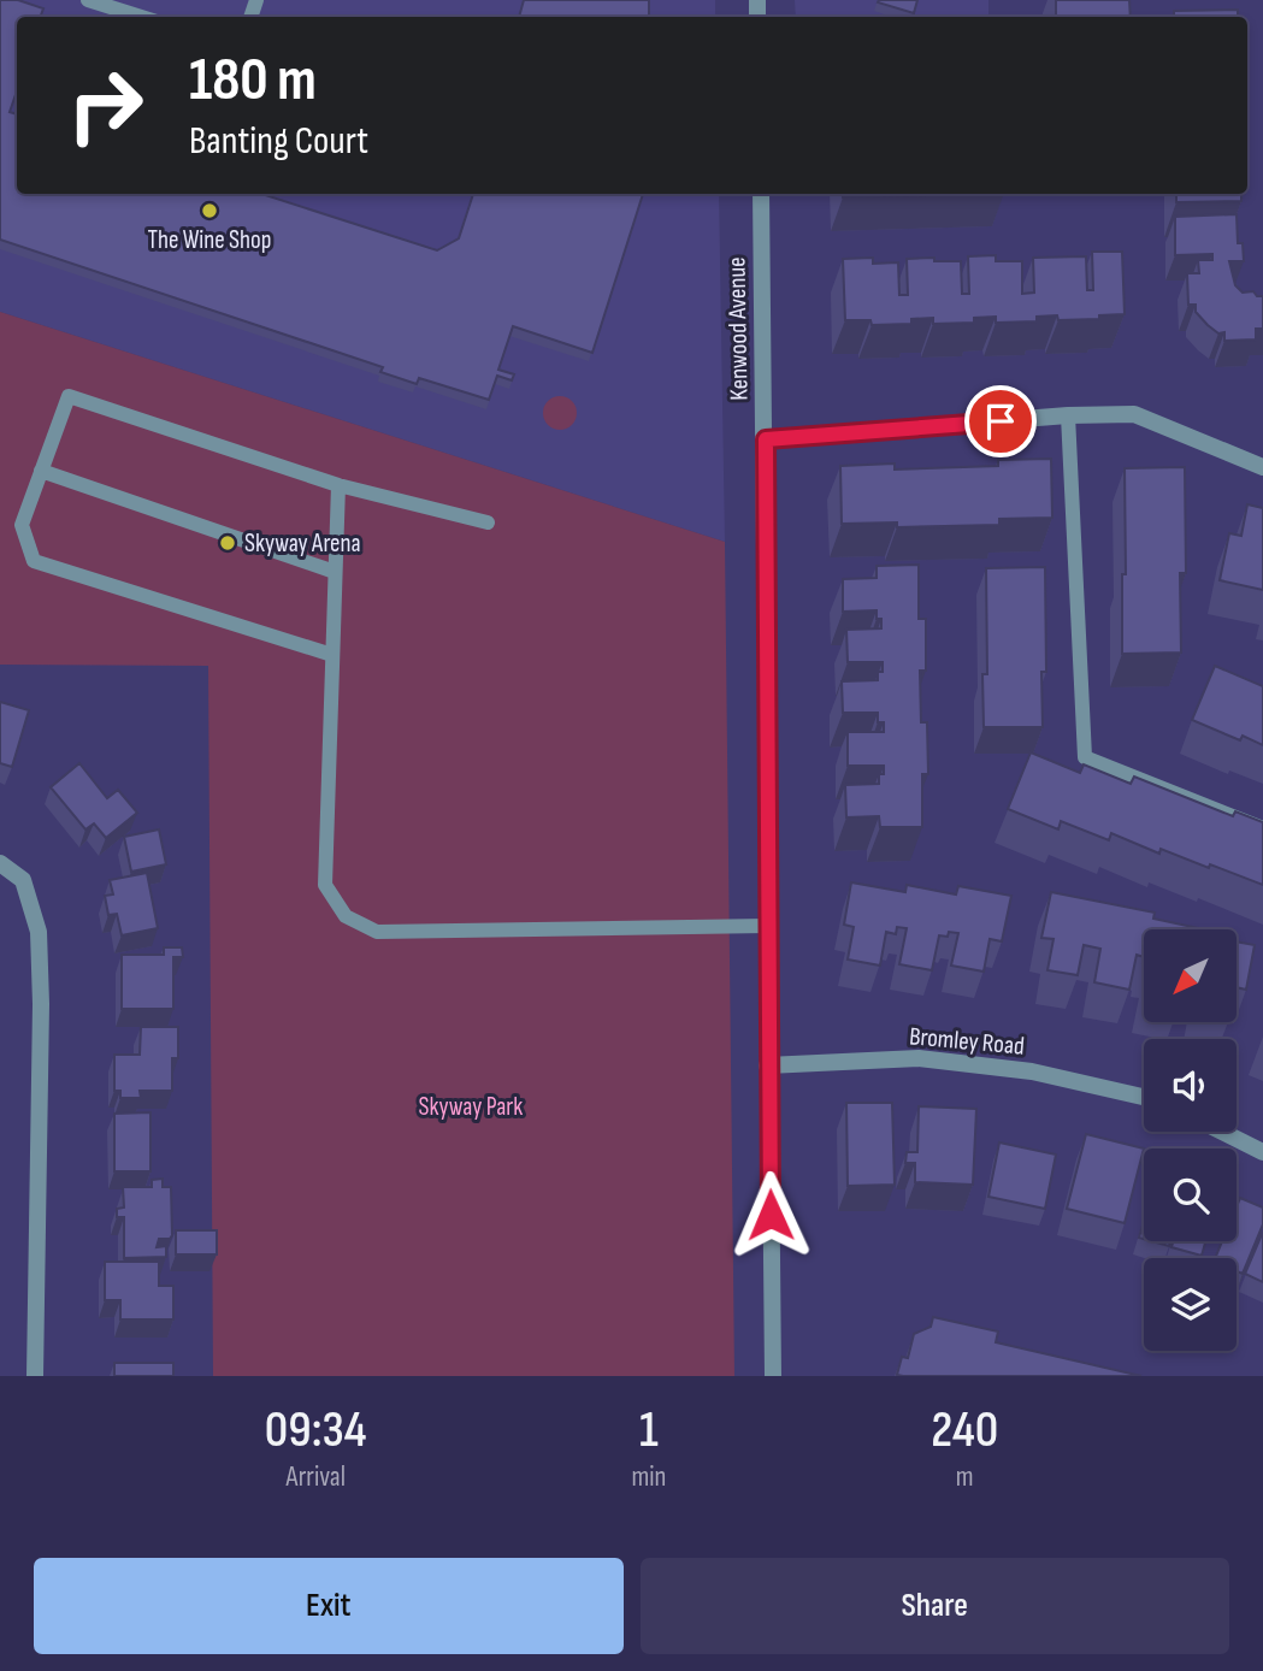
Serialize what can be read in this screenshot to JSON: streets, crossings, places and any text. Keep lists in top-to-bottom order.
{
  "streets": {
    "street": ["Kenwood Avenue", "Bromley Road"]
  },
  "crossings": [
    ["Kenwood Avenue", "Bromley Road"]
  ],
  "parks": ["Skyway Park"],
  "places": ["The Wine Shop", "Skyway Arena"],
  "north": "bottom left",
  "page": {
    "turn": ["180 m", "Banting Court"],
    "eta": [
      "09:34",
      "Arrival",
      "1",
      "min",
      "240",
      "m"
    ],
    "buttons": ["Exit", "Share"]
  }
}
